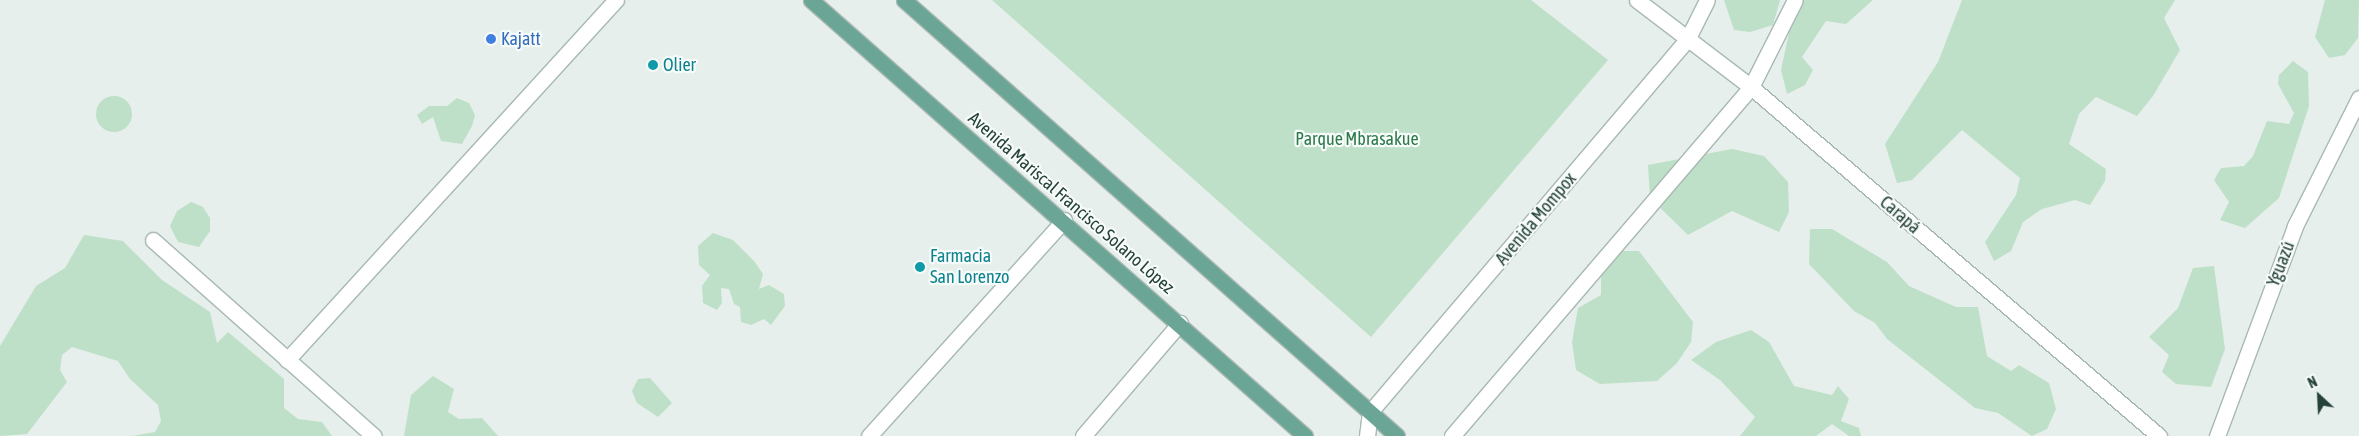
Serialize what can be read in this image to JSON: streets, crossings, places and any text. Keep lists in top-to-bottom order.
{
  "streets": {
    "main road": ["Avenida Mariscal Francisco Solano López"],
    "street": ["Carapá", "Avenida Mompox", "Yguazú"]
  },
  "crossings": [
    ["Carapá", "Avenida Mompox"]
  ],
  "parks": ["Parque Mbrasakue"],
  "places": ["Kajatt", "Olier", "Farmacia San Lorenzo"],
  "north": "top left"
}
